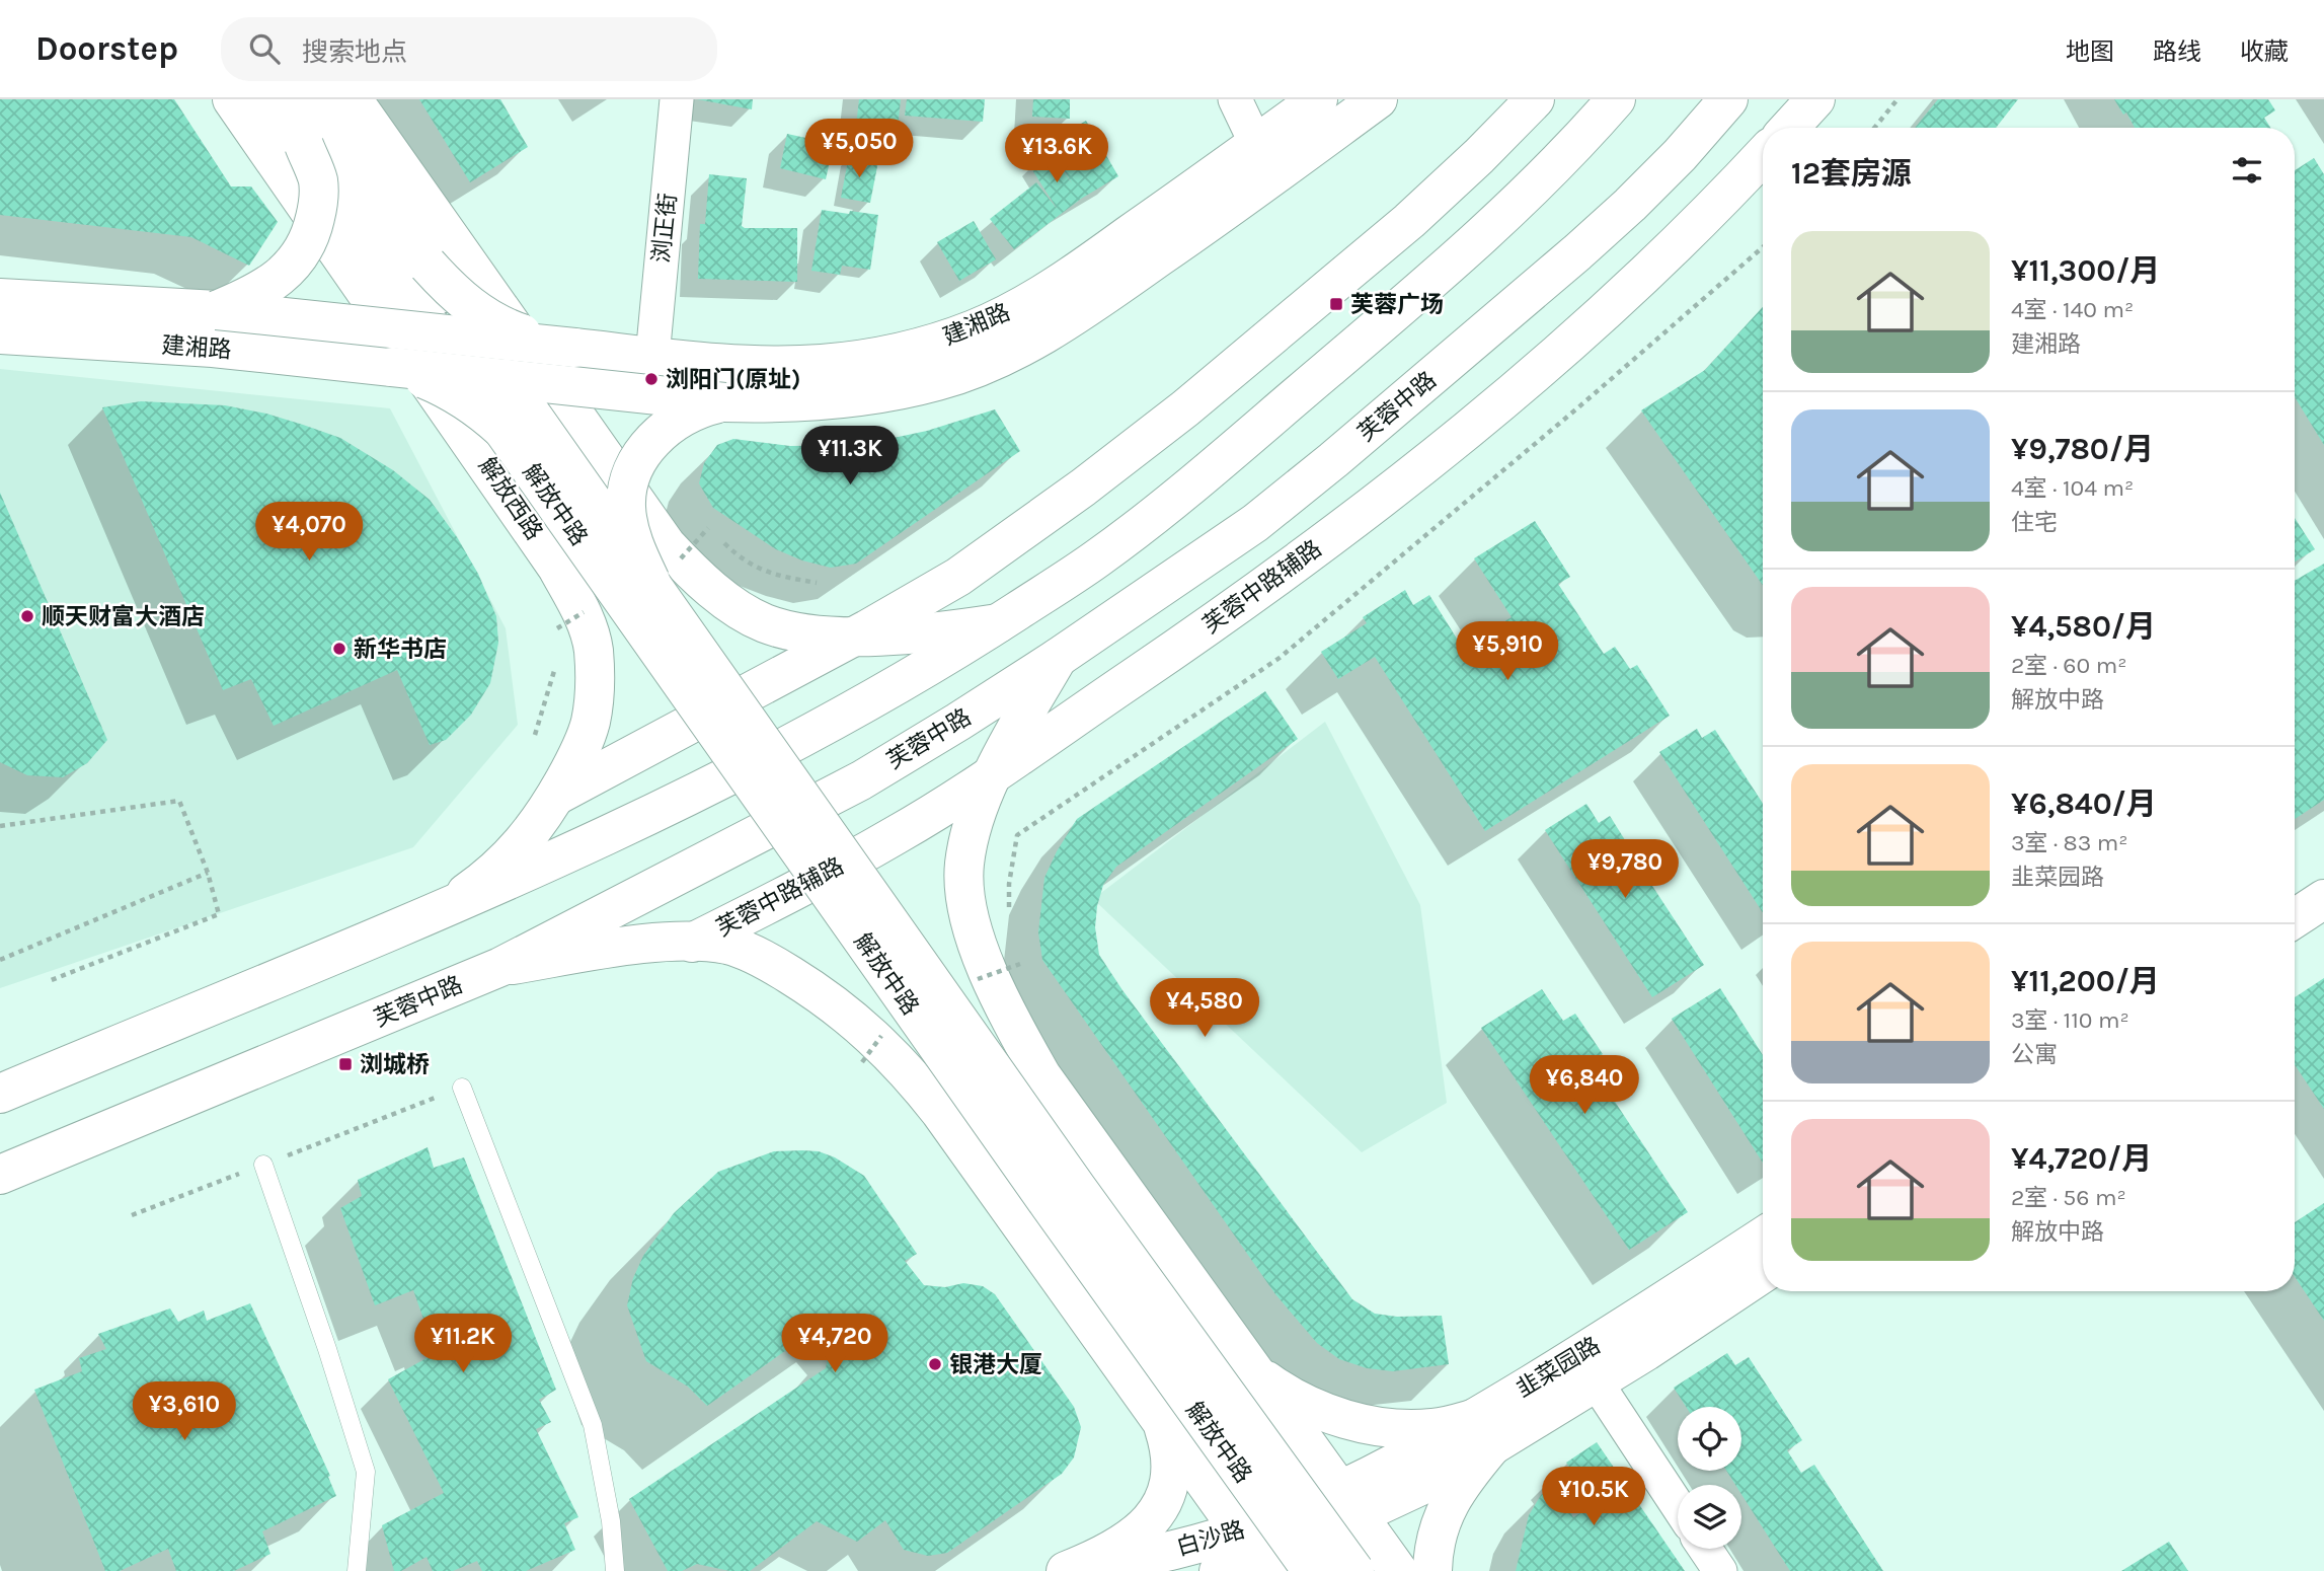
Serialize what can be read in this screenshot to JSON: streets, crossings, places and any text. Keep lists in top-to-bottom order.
{
  "streets": {
    "main road": [
      "建湘路",
      "芙蓉中路",
      "解放西路",
      "解放中路",
      "芙蓉中路辅路",
      "韭菜园路",
      "白沙路"
    ],
    "street": ["浏正街"]
  },
  "crossings": [
    ["浏正街", "建湘路"],
    ["建湘路", "解放中路"],
    ["芙蓉中路", "解放中路"],
    ["解放中路", "芙蓉中路辅路"],
    ["解放中路", "白沙路"],
    ["韭菜园路", "白沙路"]
  ],
  "places": {
    "transit": ["芙蓉广场", "浏城桥"],
    "other": [
      "浏阳门(原址)",
      "顺天财富大酒店",
      "新华书店",
      "银港大厦"
    ]
  },
  "page": {
    "header": "Doorstep",
    "search": "搜索地点",
    "nav": ["地图", "路线", "收藏"],
    "price": [
      "¥5,050",
      "¥13.6K",
      "¥11.3K",
      "¥4,070",
      "¥5,910",
      "¥9,780",
      "¥4,580",
      "¥6,840",
      "¥11.2K",
      "¥4,720",
      "¥3,610",
      "¥10.5K"
    ],
    "heading": "12套房源",
    "list": [
      {
        "name": "¥11,300/月",
        "note": "4室 · 140 m² · 建湘路"
      },
      {
        "name": "¥9,780/月",
        "note": "4室 · 104 m² · 住宅"
      },
      {
        "name": "¥4,580/月",
        "note": "2室 · 60 m² · 解放中路"
      },
      {
        "name": "¥6,840/月",
        "note": "3室 · 83 m² · 韭菜园路"
      },
      {
        "name": "¥11,200/月",
        "note": "3室 · 110 m² · 公寓"
      },
      {
        "name": "¥4,720/月",
        "note": "2室 · 56 m² · 解放中路"
      }
    ]
  }
}
